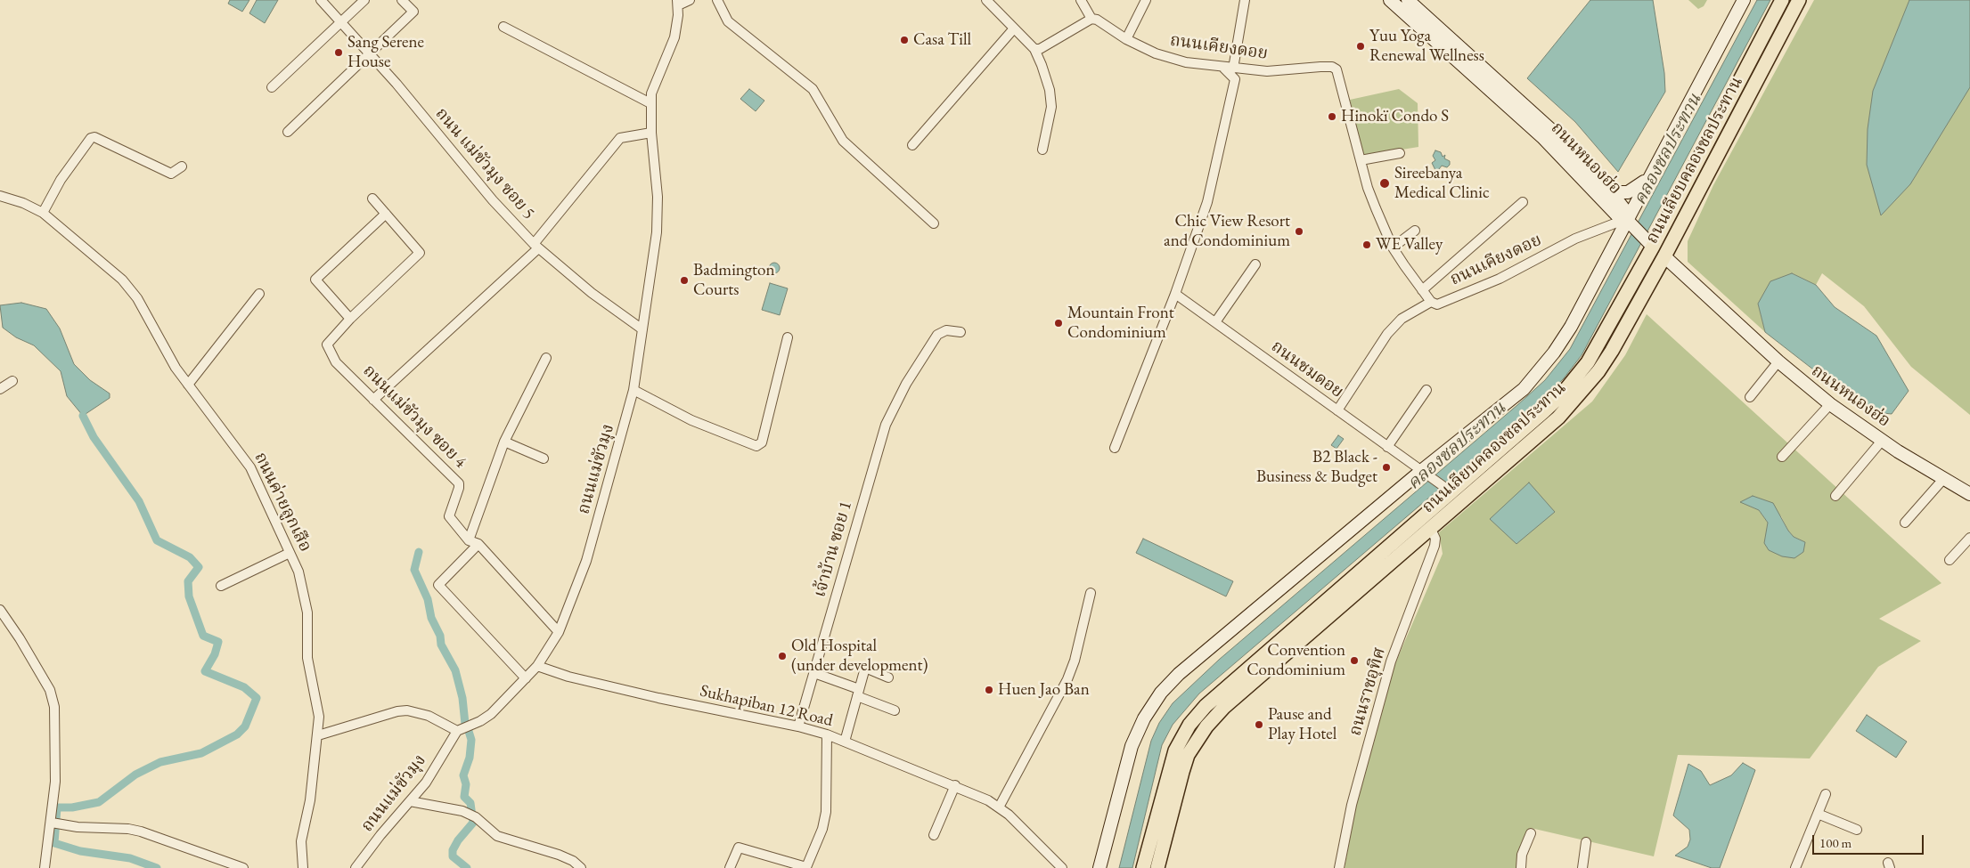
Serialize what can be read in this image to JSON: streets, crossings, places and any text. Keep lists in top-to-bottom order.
{
  "streets": {
    "main road": ["ถนนหนองฮ่อ", "ถนนเลียบคลองชลประทาน"],
    "street": [
      "ถนนเคียงดอย",
      "ถนน แม่ขัวมุง ซอย 5",
      "ถนนชมดอย",
      "ถนนแม่ขัวมุง ซอย 4",
      "ถนนแม่ขัวมุง",
      "ถนนค่ายลูกเสือ",
      "เจ้าบ้าน ซอย 1",
      "ถนนราชอุทิศ",
      "Sukhapiban 12 Road"
    ]
  },
  "crossings": [
    ["ถนนเคียงดอย", "ถนนหนองฮ่อ"],
    ["ถนนหนองฮ่อ", "ถนนเลียบคลองชลประทาน"],
    ["ถนนเลียบคลองชลประทาน", "ถนนชมดอย"],
    ["ถนนเลียบคลองชลประทาน", "ถนนราชอุทิศ"],
    ["ถนน แม่ขัวมุง ซอย 5", "ถนนแม่ขัวมุง"],
    ["ถนนแม่ขัวมุง ซอย 4", "ถนนแม่ขัวมุง"],
    ["ถนนแม่ขัวมุง", "Sukhapiban 12 Road"],
    ["เจ้าบ้าน ซอย 1", "Sukhapiban 12 Road"]
  ],
  "water": ["คลองชลประทาน"],
  "places": [
    "Casa Till",
    "Yuu Yoga Renewal Wellness",
    "Sang Serene House",
    "Hinokï Condo S",
    "Sireebanya Medical Clinic",
    "Chic View Resort and Condominium",
    "WE Valley",
    "Badmington Courts",
    "Mountain Front Condominium",
    "B2 Black - Business & Budget",
    "Old Hospital (under development)",
    "Convention Condominium",
    "Huen Jao Ban",
    "Pause and Play Hotel"
  ],
  "scale_bar": "100 m"
}
